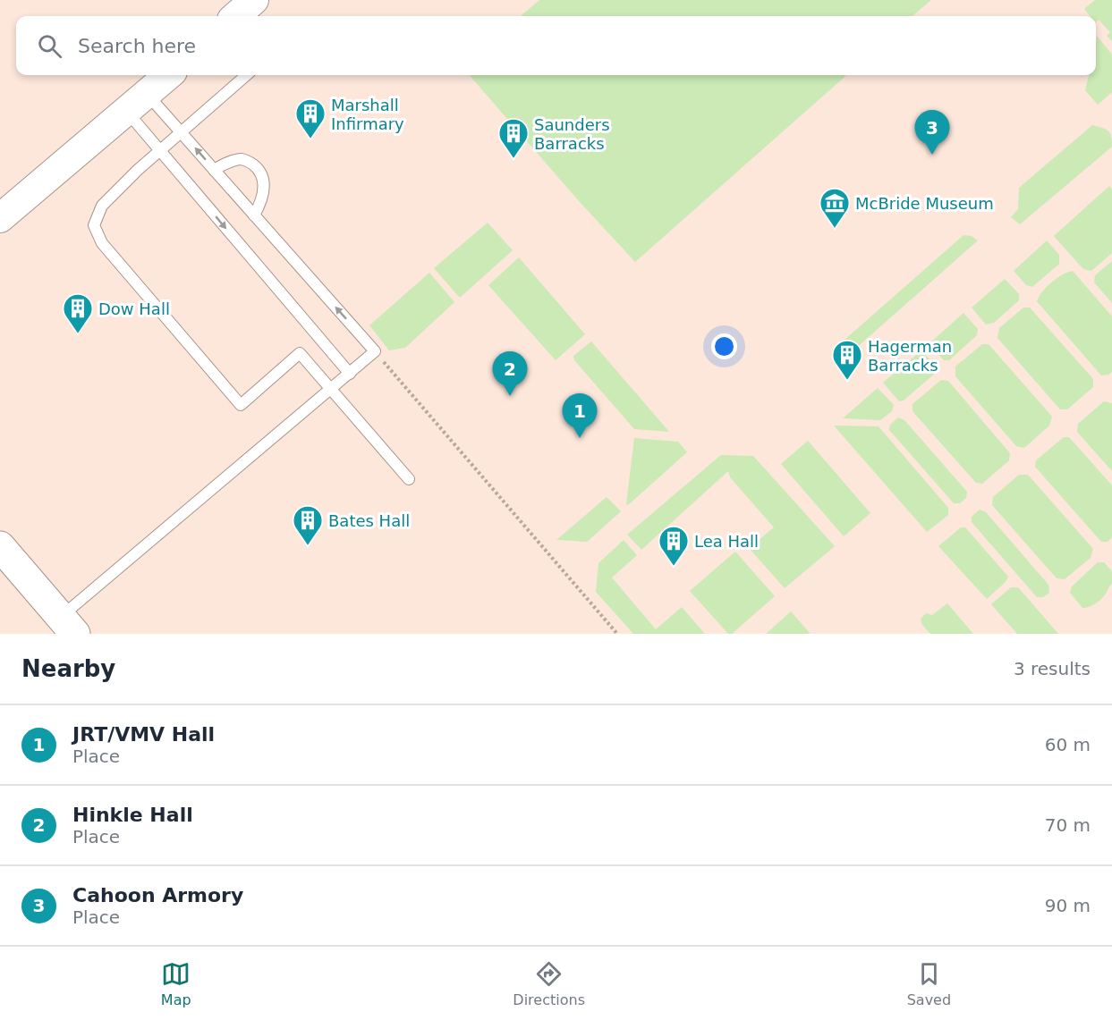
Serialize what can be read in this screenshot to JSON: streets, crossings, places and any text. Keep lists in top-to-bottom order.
{
  "places": {
    "building": [
      "Marshall Infirmary",
      "Saunders Barracks",
      "Dow Hall",
      "Hagerman Barracks",
      "Bates Hall",
      "Lea Hall"
    ],
    "museum": ["McBride Museum"]
  },
  "page": {
    "search": "Search here",
    "pins": ["3", "2", "1"],
    "heading": ["Nearby", "3 results"],
    "list": [
      {
        "mark": "1",
        "name": "JRT/VMV Hall",
        "note": "Place",
        "value": "60 m"
      },
      {
        "mark": "2",
        "name": "Hinkle Hall",
        "note": "Place",
        "value": "70 m"
      },
      {
        "mark": "3",
        "name": "Cahoon Armory",
        "note": "Place",
        "value": "90 m"
      }
    ],
    "nav": ["Map", "Directions", "Saved"]
  }
}
